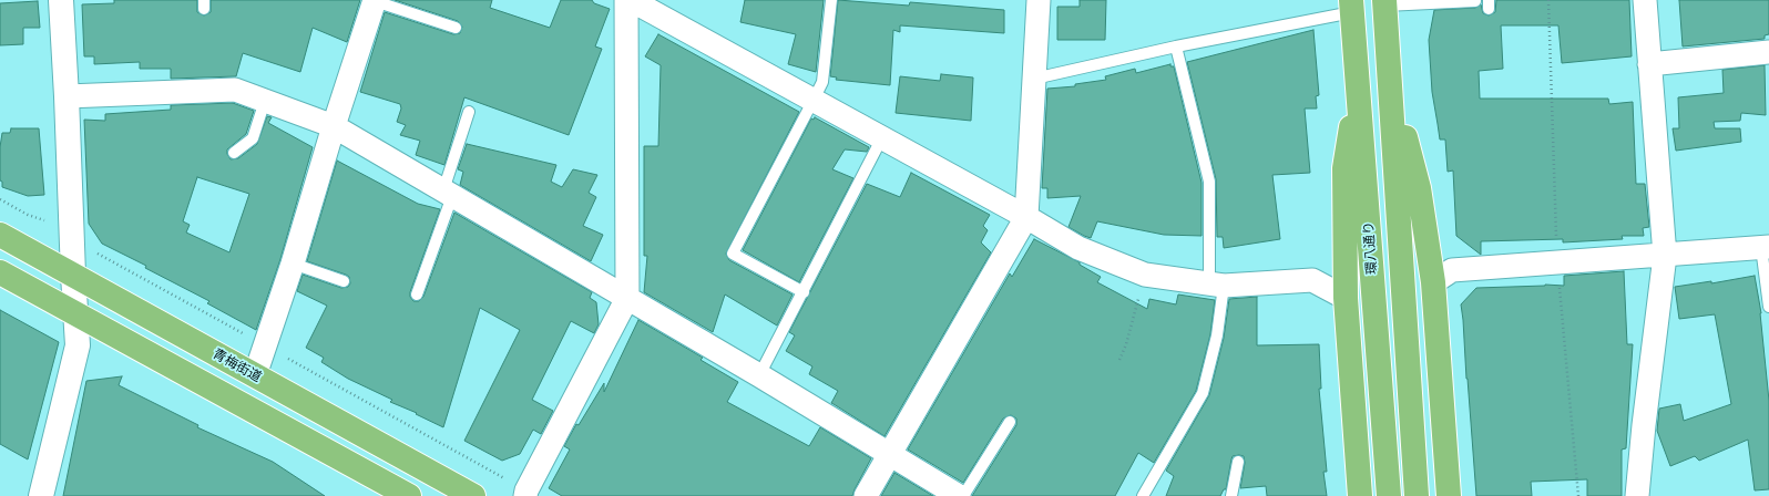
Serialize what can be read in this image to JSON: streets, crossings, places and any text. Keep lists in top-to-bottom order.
{
  "streets": {
    "main road": ["環八通り", "青梅街道"]
  }
}
